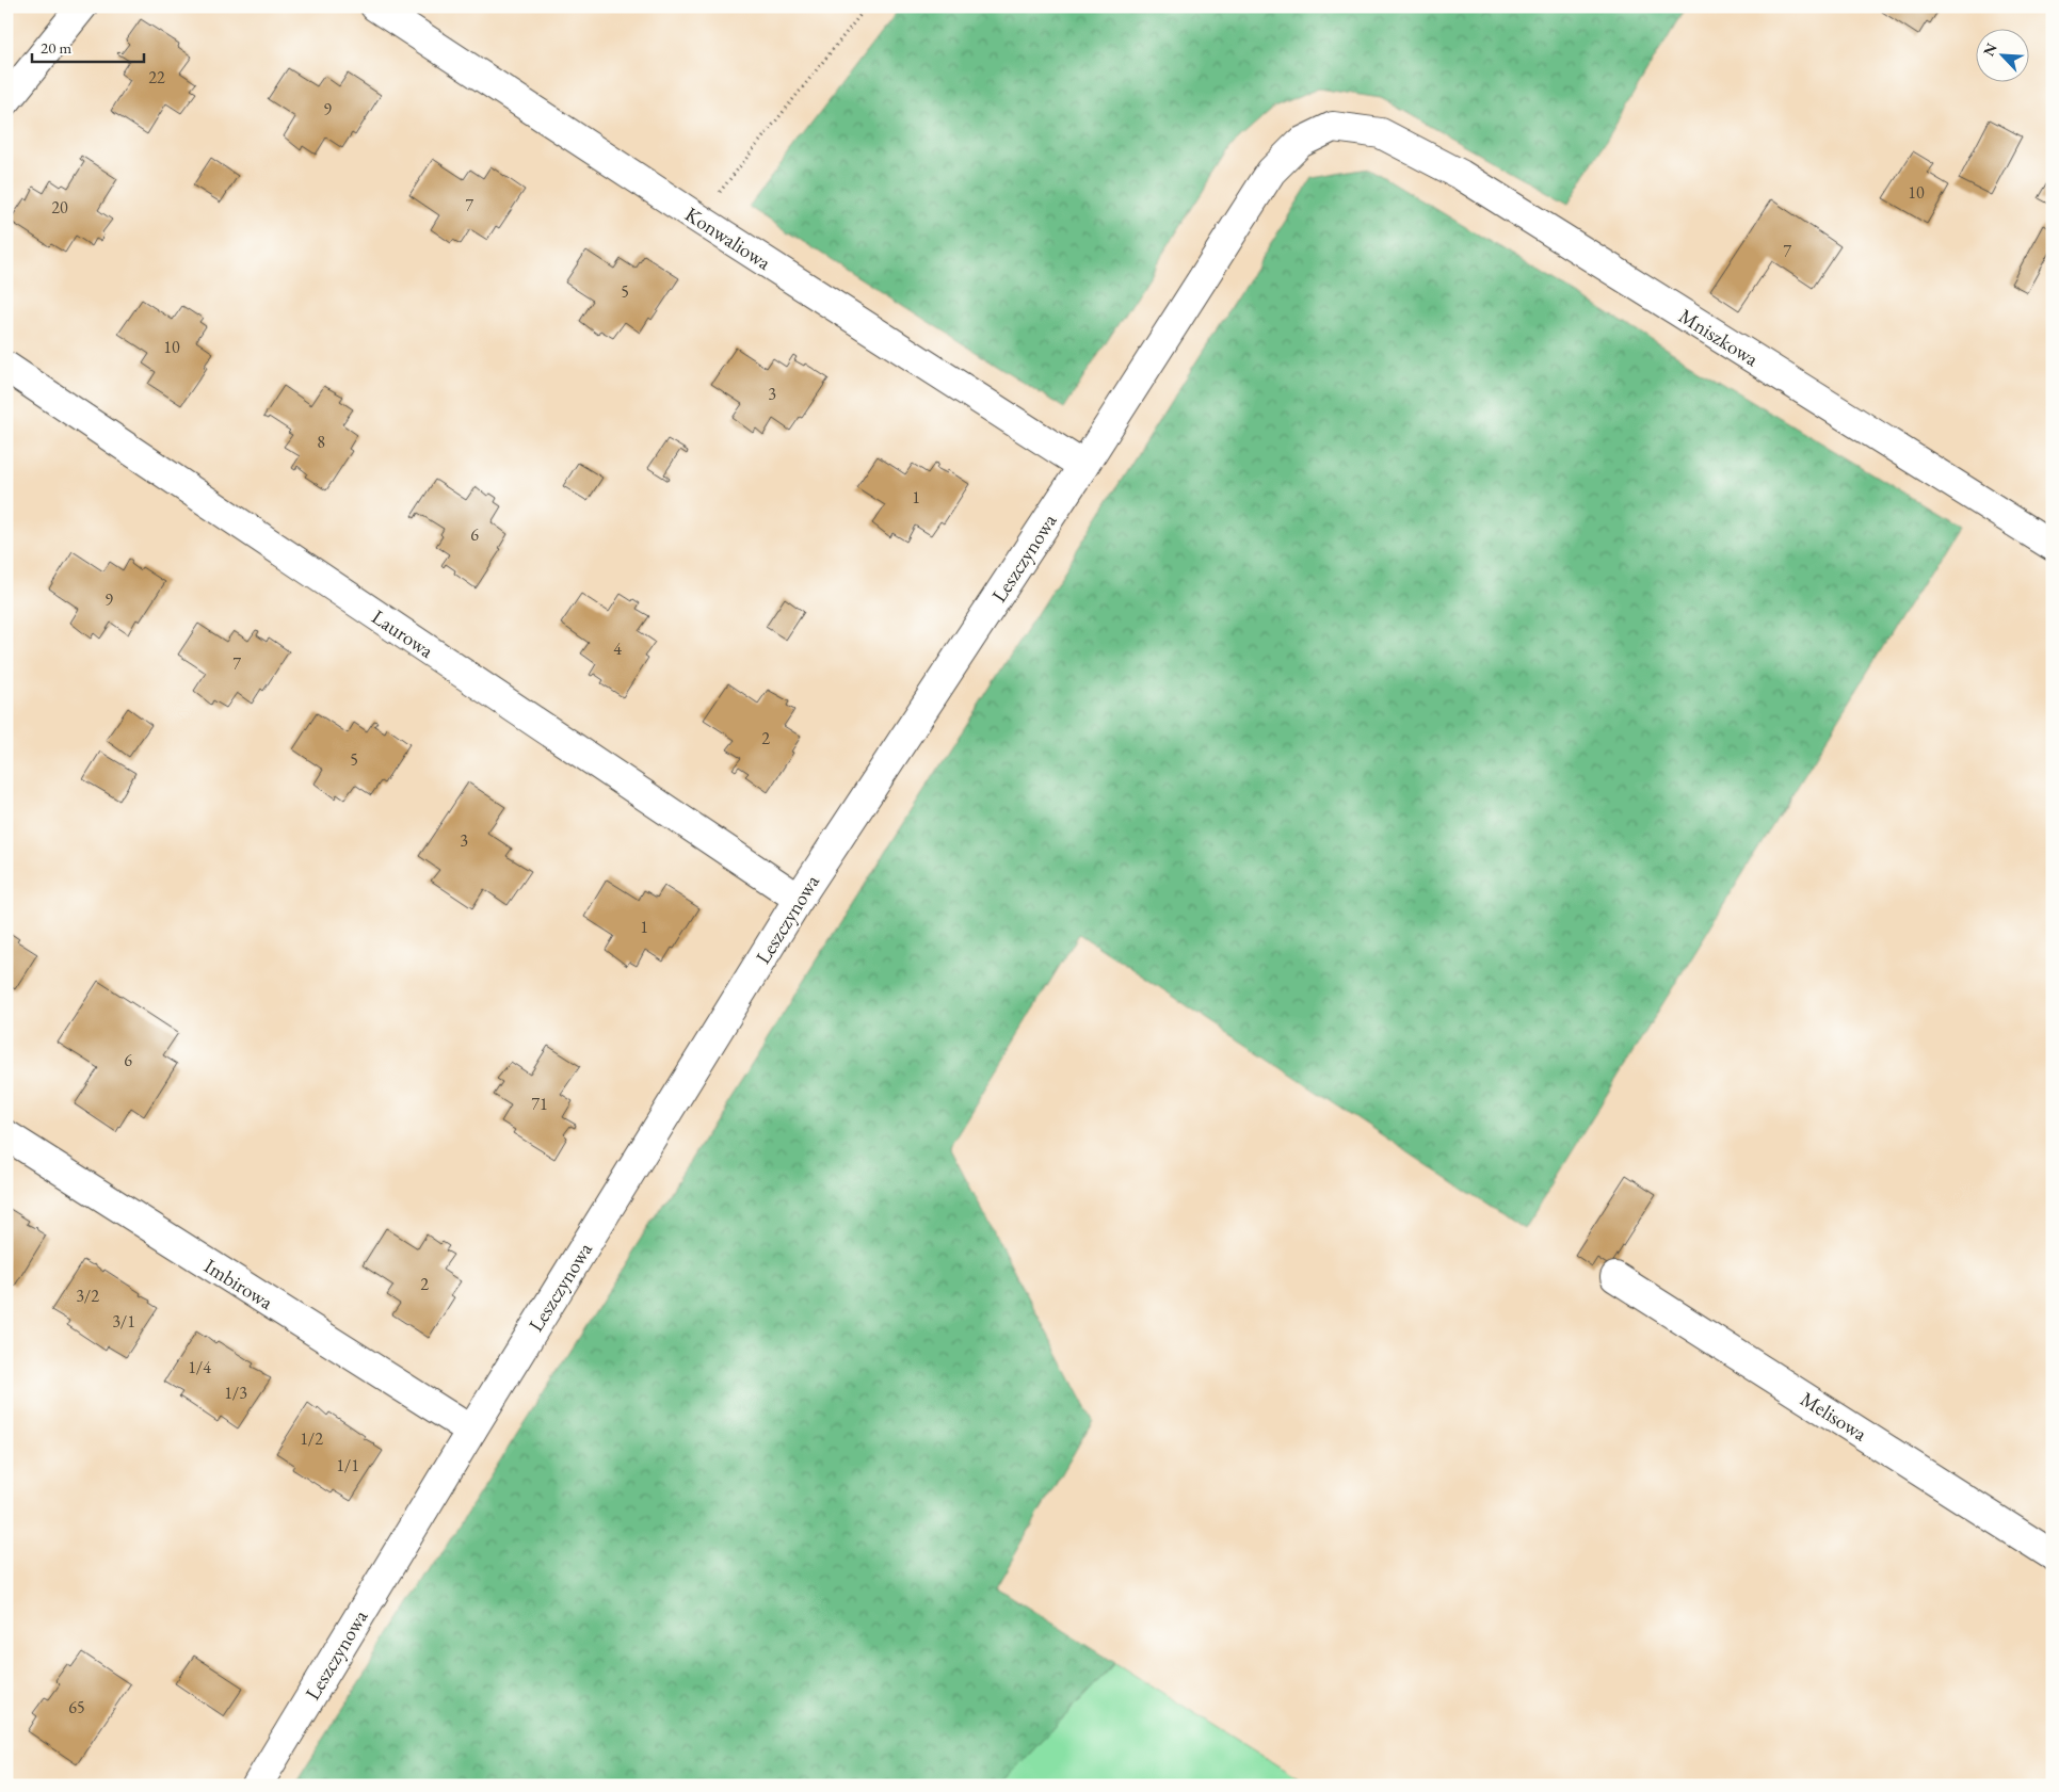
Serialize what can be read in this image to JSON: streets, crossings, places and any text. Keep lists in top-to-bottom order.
{
  "streets": {
    "street": [
      "Konwaliowa",
      "Mniszkowa",
      "Leszczynowa",
      "Laurowa",
      "Imbirowa",
      "Melisowa"
    ]
  },
  "crossings": [
    ["Konwaliowa", "Leszczynowa"],
    ["Mniszkowa", "Leszczynowa"],
    ["Leszczynowa", "Laurowa"],
    ["Leszczynowa", "Imbirowa"]
  ],
  "house_numbers": [
    "22",
    "9",
    "10",
    "7",
    "20",
    "7",
    "5",
    "10",
    "3",
    "8",
    "1",
    "6",
    "9",
    "4",
    "7",
    "2",
    "5",
    "3",
    "1",
    "6",
    "71",
    "2",
    "3/2",
    "3/1",
    "1/4",
    "1/3",
    "1/2",
    "1/1",
    "65"
  ],
  "scale_bar": "20 m",
  "north": "top left"
}
